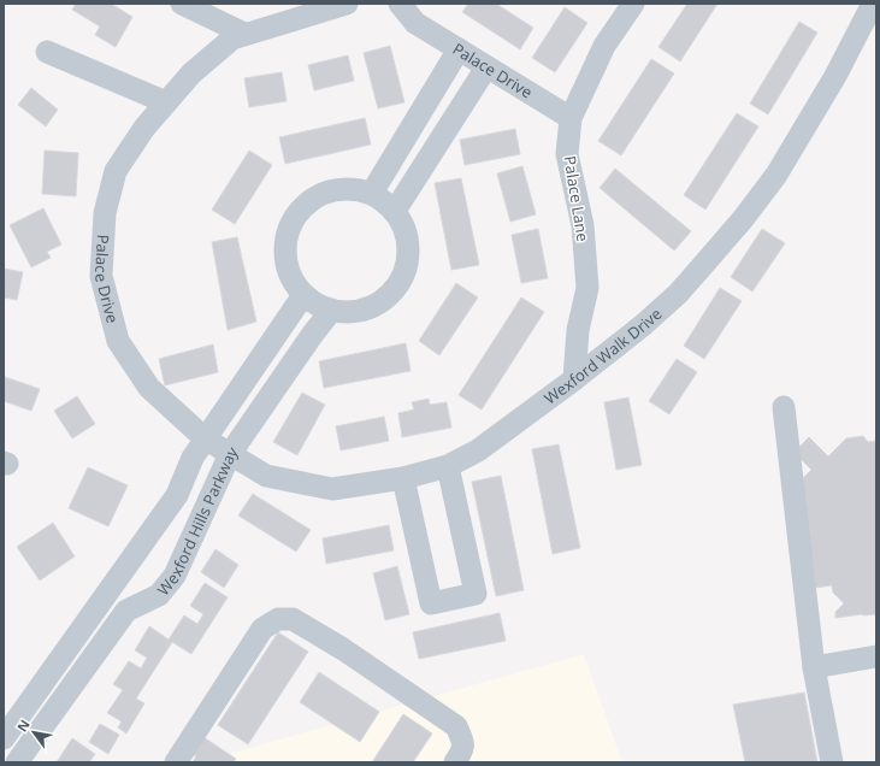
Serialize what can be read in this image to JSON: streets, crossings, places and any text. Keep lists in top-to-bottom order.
{
  "streets": {
    "street": [
      "Palace Drive",
      "Palace Lane",
      "Wexford Walk Drive",
      "Wexford Hills Parkway"
    ]
  },
  "crossings": [
    ["Palace Drive", "Palace Lane"],
    ["Palace Drive", "Wexford Walk Drive"],
    ["Palace Drive", "Wexford Hills Parkway"],
    ["Palace Lane", "Wexford Walk Drive"],
    ["Wexford Walk Drive", "Wexford Hills Parkway"]
  ],
  "north": "top left"
}
